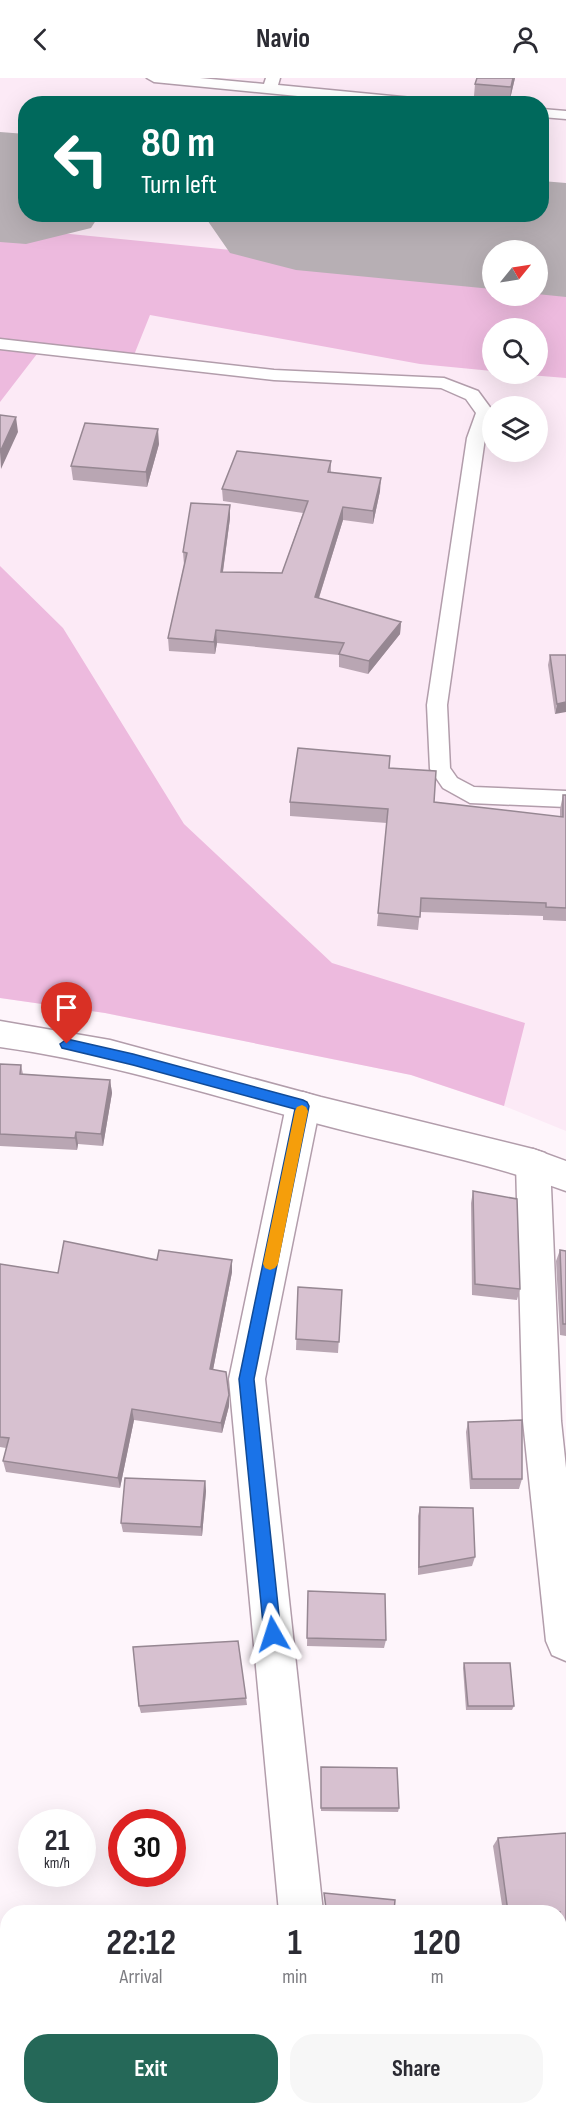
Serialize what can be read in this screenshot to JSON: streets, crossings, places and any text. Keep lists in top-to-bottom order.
{
  "north": "top right",
  "page": {
    "header": "Navio",
    "turn": ["80 m", "Turn left"],
    "speed": "21 km/h",
    "limit": "30",
    "eta": [
      "22:12",
      "Arrival",
      "1",
      "min",
      "120",
      "m"
    ],
    "buttons": ["Exit", "Share"]
  }
}
